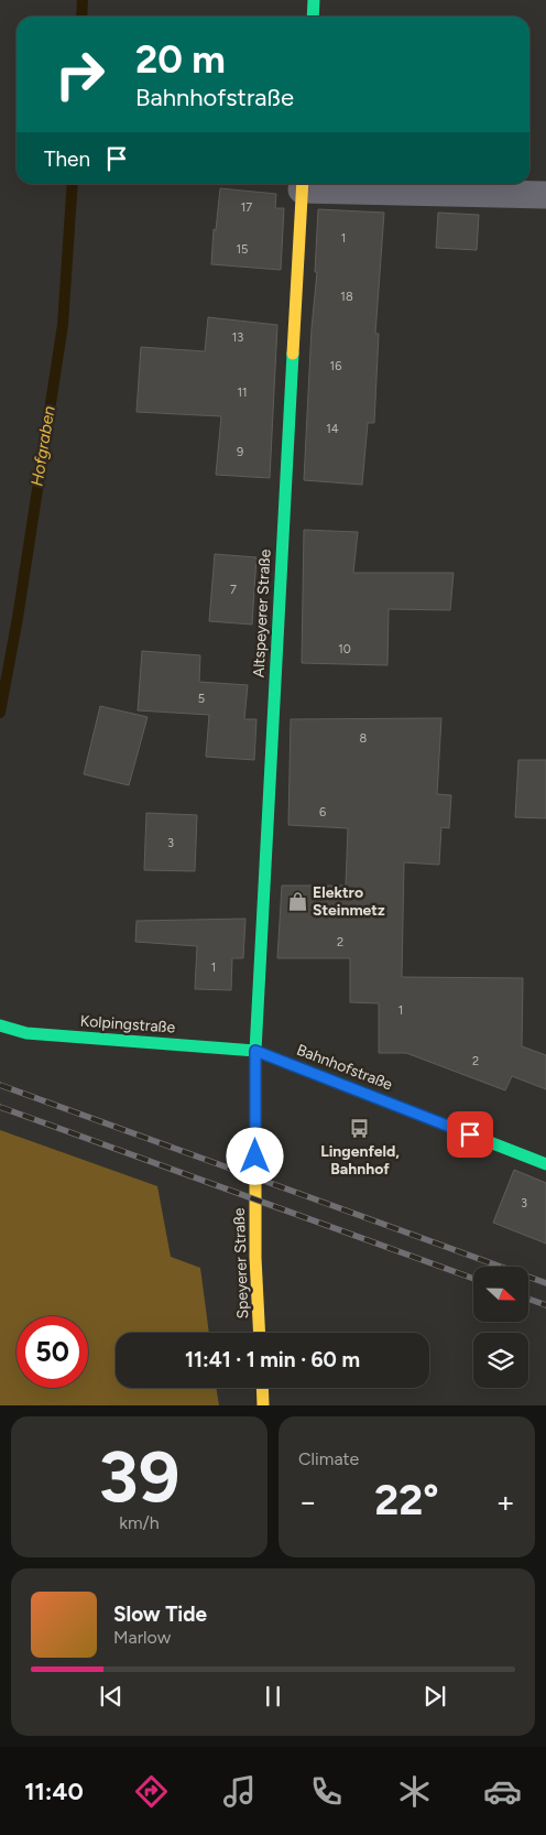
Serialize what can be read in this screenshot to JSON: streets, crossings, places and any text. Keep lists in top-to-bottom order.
{
  "streets": {
    "main road": [
      "Altspeyerer Straße",
      "Kolpingstraße",
      "Bahnhofstraße",
      "Speyerer Straße"
    ]
  },
  "crossings": [
    ["Altspeyerer Straße", "Kolpingstraße"],
    ["Altspeyerer Straße", "Bahnhofstraße"],
    ["Altspeyerer Straße", "Speyerer Straße"],
    ["Kolpingstraße", "Bahnhofstraße"],
    ["Kolpingstraße", "Speyerer Straße"],
    ["Bahnhofstraße", "Speyerer Straße"]
  ],
  "water": ["Hofgraben"],
  "places": {
    "shop": ["Elektro Steinmetz"],
    "bus stop": ["Lingenfeld, Bahnhof"]
  },
  "house_numbers": [
    "17",
    "1",
    "15",
    "18",
    "13",
    "16",
    "11",
    "14",
    "9",
    "7",
    "10",
    "5",
    "8",
    "6",
    "3",
    "2",
    "1",
    "1",
    "2",
    "3"
  ],
  "north": "right",
  "page": {
    "turn": ["20 m", "Bahnhofstraße"],
    "then": "Then",
    "limit": "50",
    "trip": "11:41 · 1 min · 60 m",
    "tile": [
      ["39", "km/h"],
      "Climate"
    ],
    "heat": ["−", "22°", "+"],
    "song": ["Slow Tide", "Marlow"],
    "tabs": "11:40"
  }
}
